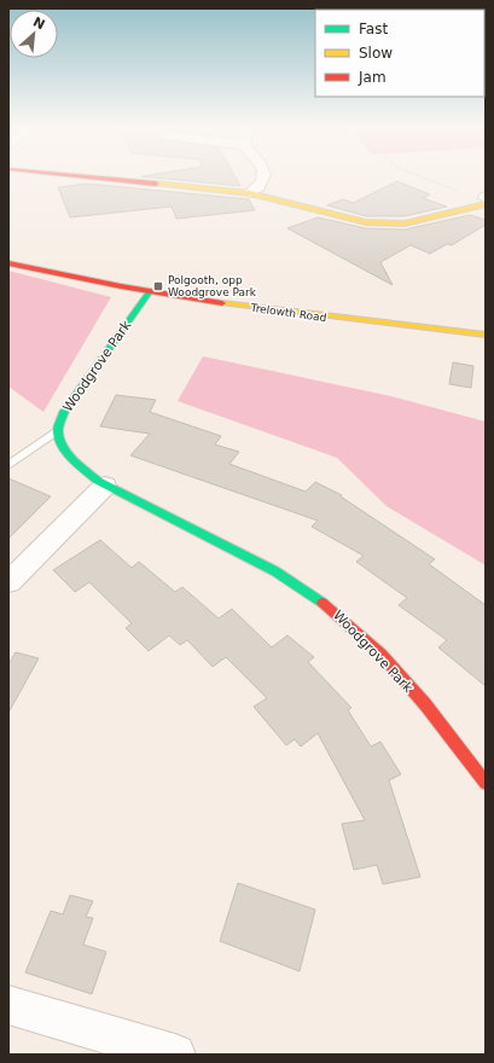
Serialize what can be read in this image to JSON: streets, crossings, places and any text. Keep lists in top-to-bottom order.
{
  "streets": {
    "street": ["Trelowth Road", "Woodgrove Park"]
  },
  "crossings": [
    ["Trelowth Road", "Woodgrove Park"]
  ],
  "places": {
    "transit": ["Polgooth, opp Woodgrove Park"]
  },
  "legend": ["Fast", "Slow", "Jam"],
  "north": "top right"
}
